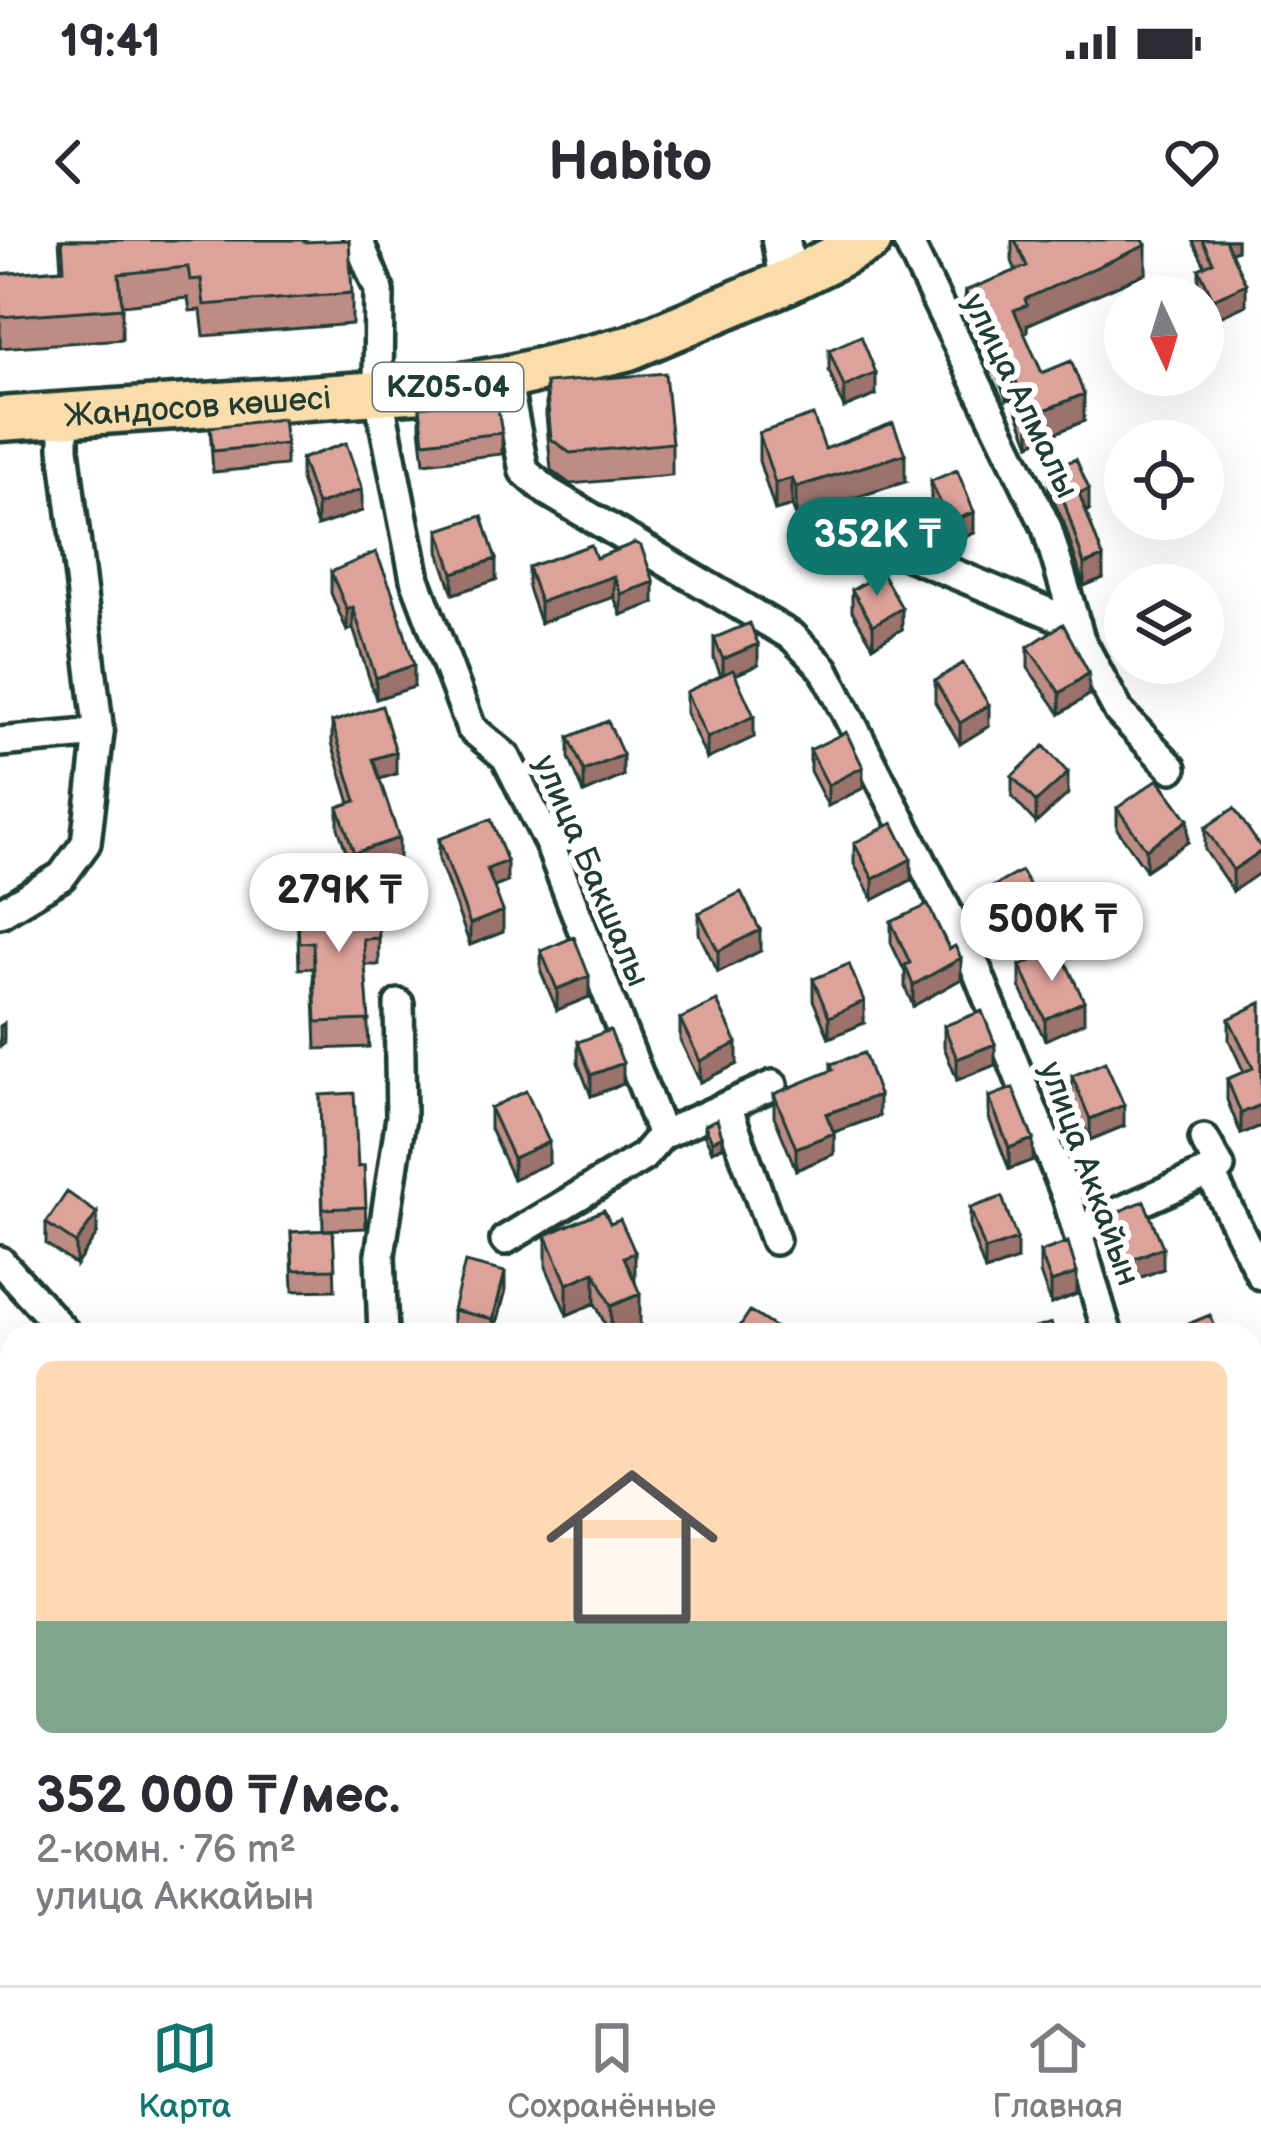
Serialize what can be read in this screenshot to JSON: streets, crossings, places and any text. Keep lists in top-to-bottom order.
{
  "streets": {
    "main road": ["KZ05-04", "Жандосов көшесі"],
    "street": ["улица Алмалы", "улица Бакшалы", "улица Аккайын"]
  },
  "crossings": [
    ["Жандосов көшесі", "улица Бакшалы"],
    ["Жандосов көшесі", "улица Аккайын"]
  ],
  "north": "bottom",
  "page": {
    "status": "19:41",
    "header": "Habito",
    "price": ["352K ₸", "279K ₸", "500K ₸"],
    "list": [
      {
        "name": "352 000 ₸/мес.",
        "note": "2-комн. · 76 m² · улица Аккайын"
      }
    ],
    "tabs": ["Карта", "Сохранённые", "Главная"]
  }
}
